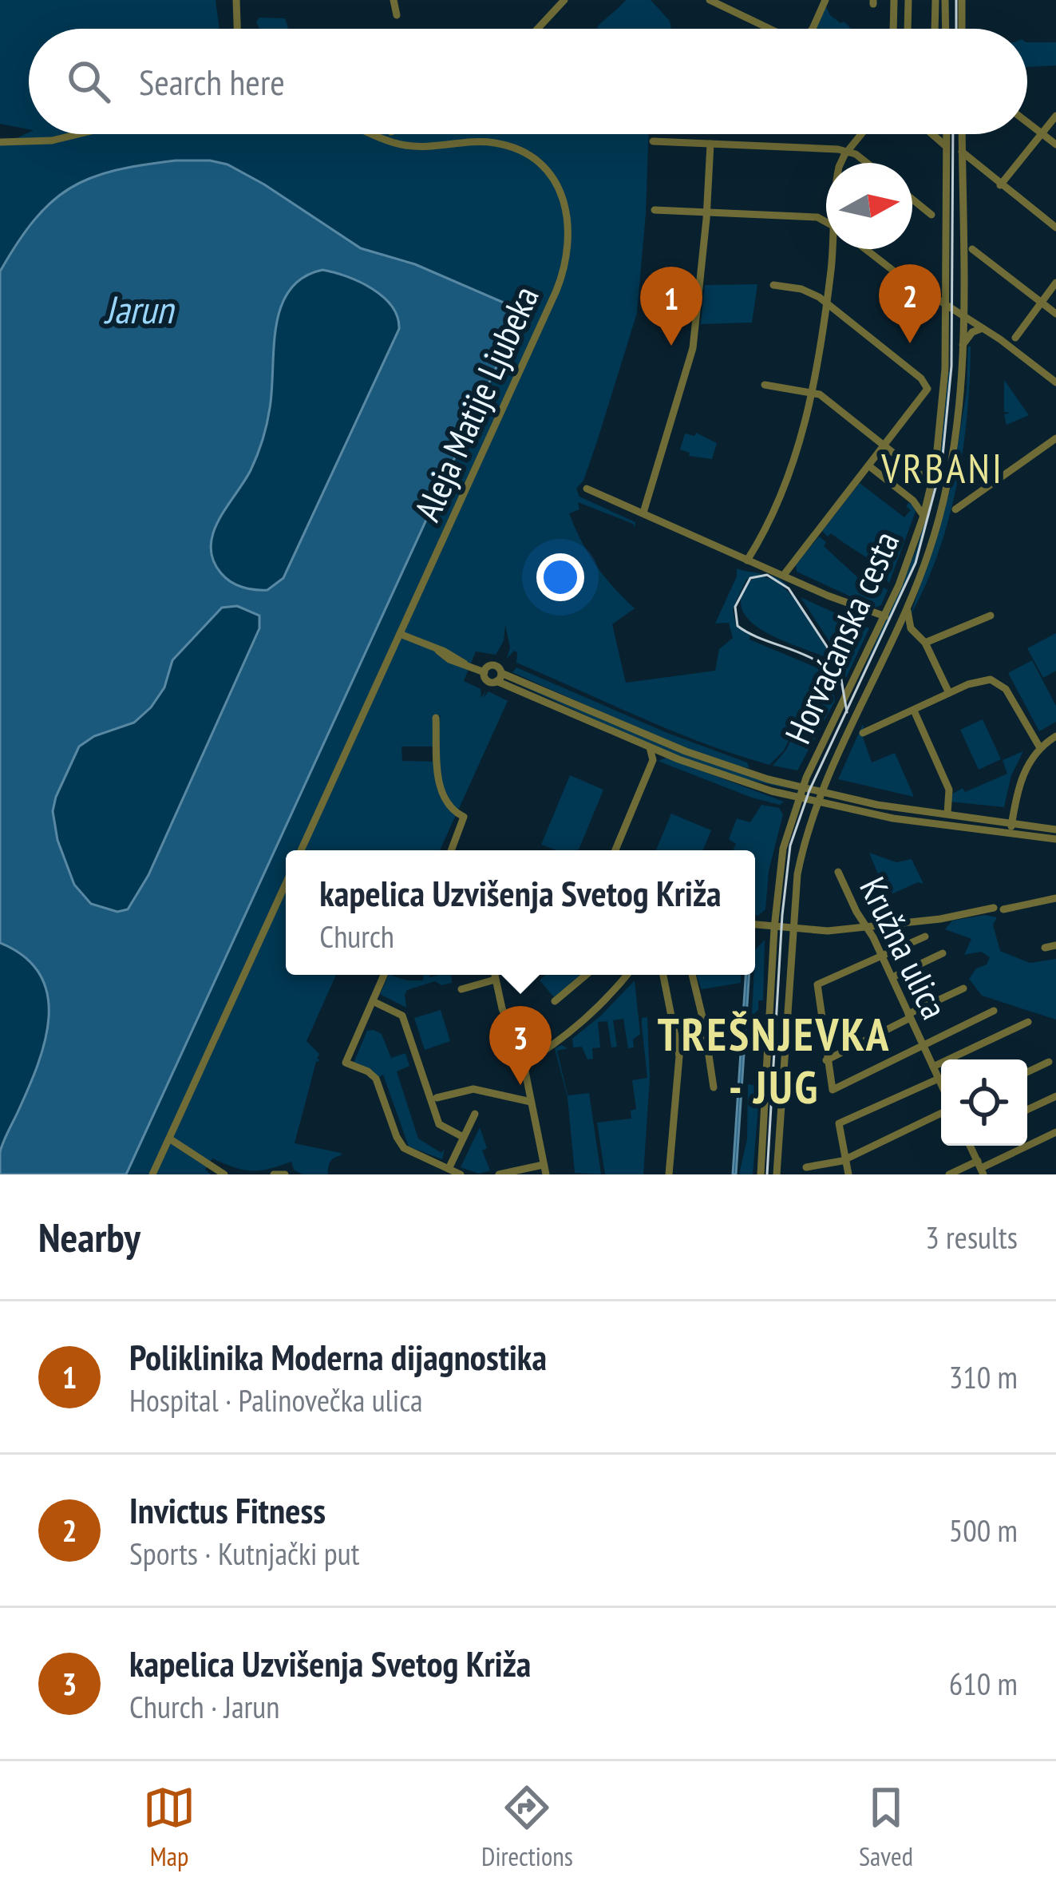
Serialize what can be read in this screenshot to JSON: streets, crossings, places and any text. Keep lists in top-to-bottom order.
{
  "streets": {
    "street": ["Aleja Matije Ljubeka", "Horvaćanska cesta", "Kružna ulica"]
  },
  "districts": ["VRBANI", "TREŠNJEVKA - JUG"],
  "water": ["Jarun"],
  "north": "right",
  "page": {
    "search": "Search here",
    "pins": ["2", "1", "3"],
    "popup": ["kapelica Uzvišenja Svetog Križa", "Church"],
    "heading": ["Nearby", "3 results"],
    "list": [
      {
        "mark": "1",
        "name": "Poliklinika Moderna dijagnostika",
        "note": "Hospital · Palinovečka ulica",
        "value": "310 m"
      },
      {
        "mark": "2",
        "name": "Invictus Fitness",
        "note": "Sports · Kutnjački put",
        "value": "500 m"
      },
      {
        "mark": "3",
        "name": "kapelica Uzvišenja Svetog Križa",
        "note": "Church · Jarun",
        "value": "610 m"
      }
    ],
    "nav": ["Map", "Directions", "Saved"]
  }
}
